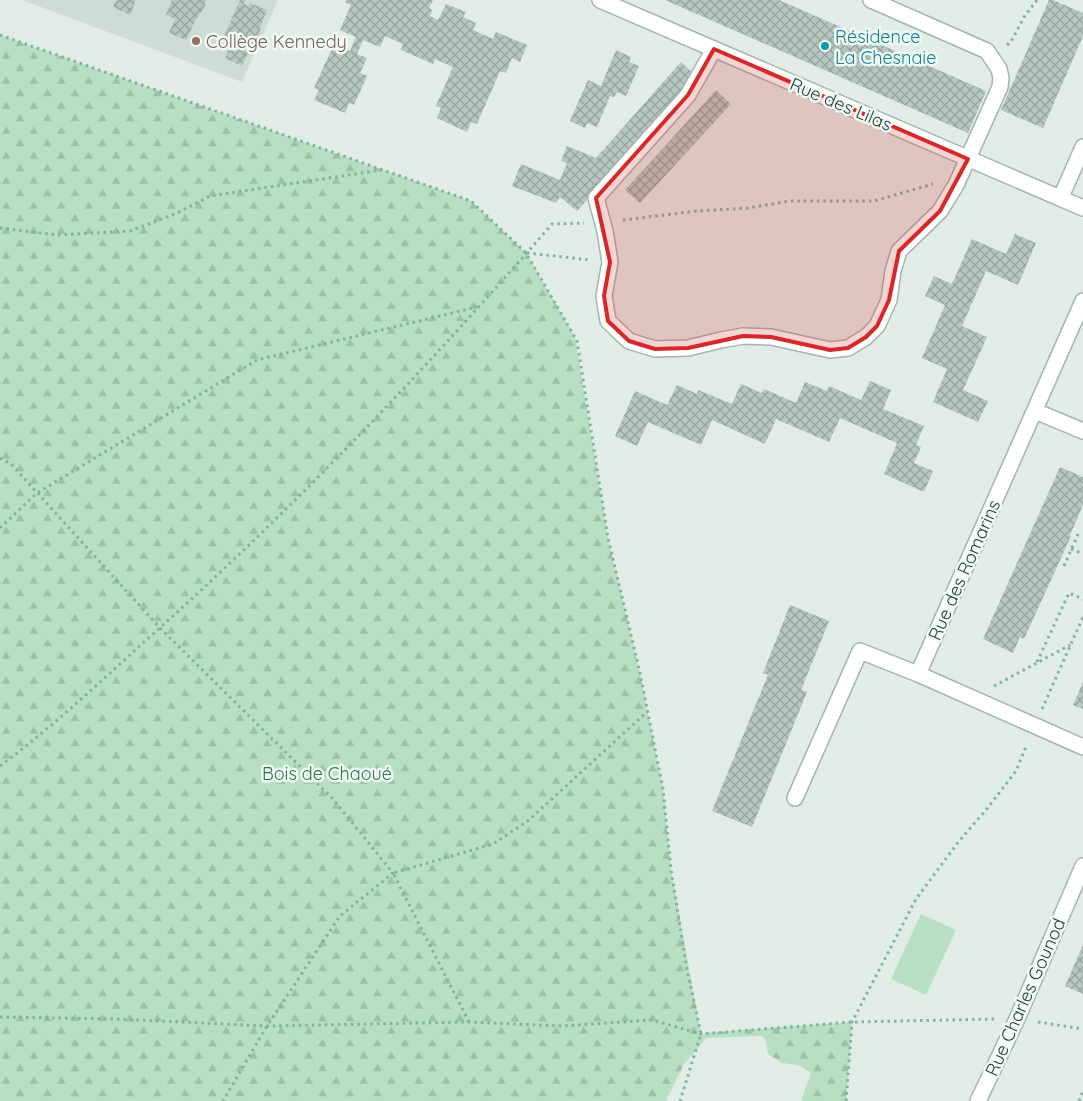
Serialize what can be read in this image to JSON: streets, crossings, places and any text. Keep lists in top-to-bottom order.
{
  "streets": {
    "street": ["Rue des Lilas", "Rue des Romarins", "Rue Charles Gounod"]
  },
  "parks": ["Bois de Chaoué"],
  "places": ["Collège Kennedy", "Résidence La Chesnaie"]
}
